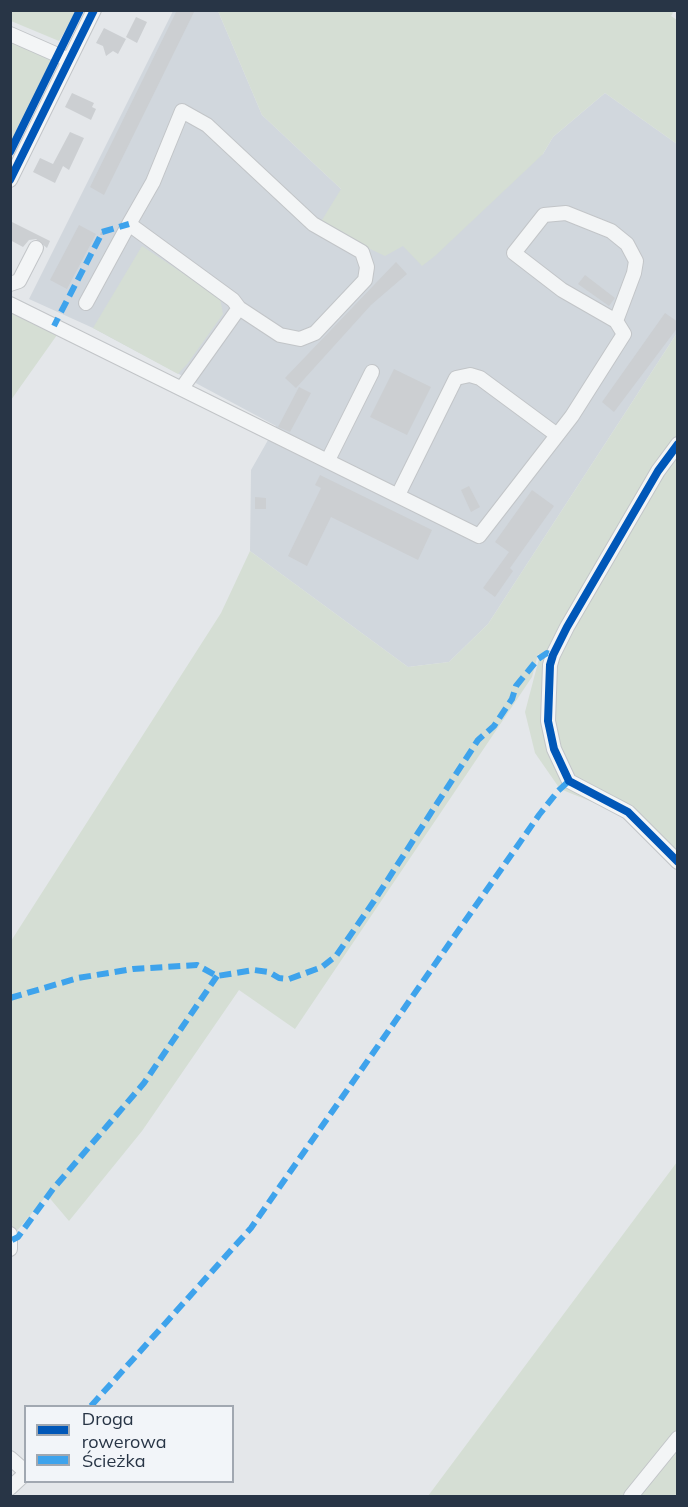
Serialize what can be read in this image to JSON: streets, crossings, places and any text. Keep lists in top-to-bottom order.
{
  "legend": ["Droga rowerowa", "Ścieżka"]
}
